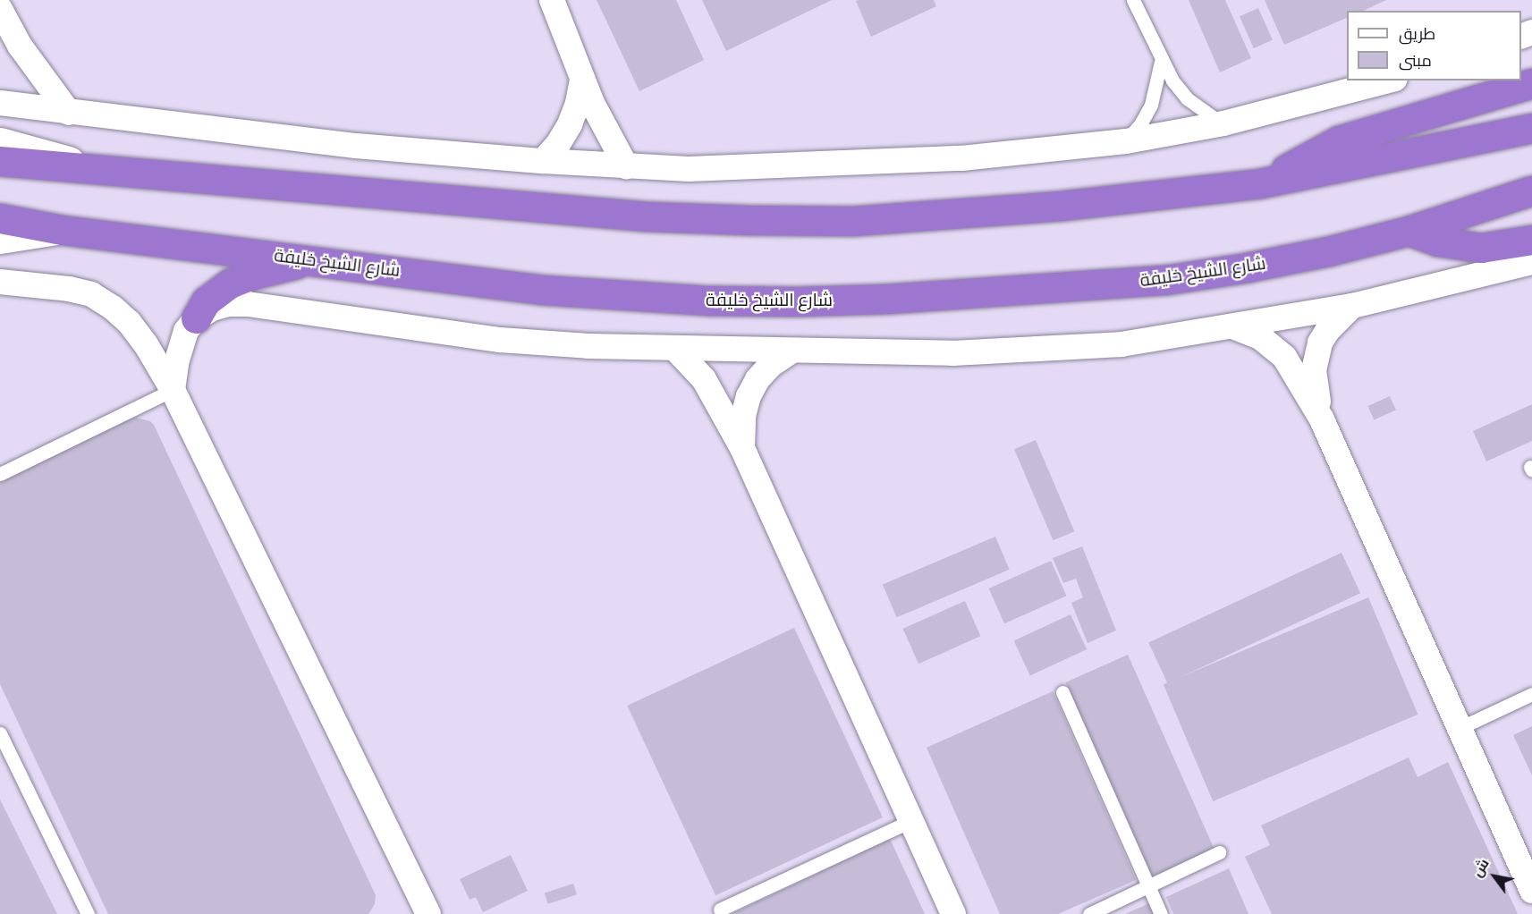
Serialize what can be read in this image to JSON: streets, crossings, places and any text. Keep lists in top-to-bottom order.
{
  "streets": {
    "highway": ["شارع الشيخ خليفة"]
  },
  "legend": ["طريق", "مبنى"],
  "north": "top left"
}
